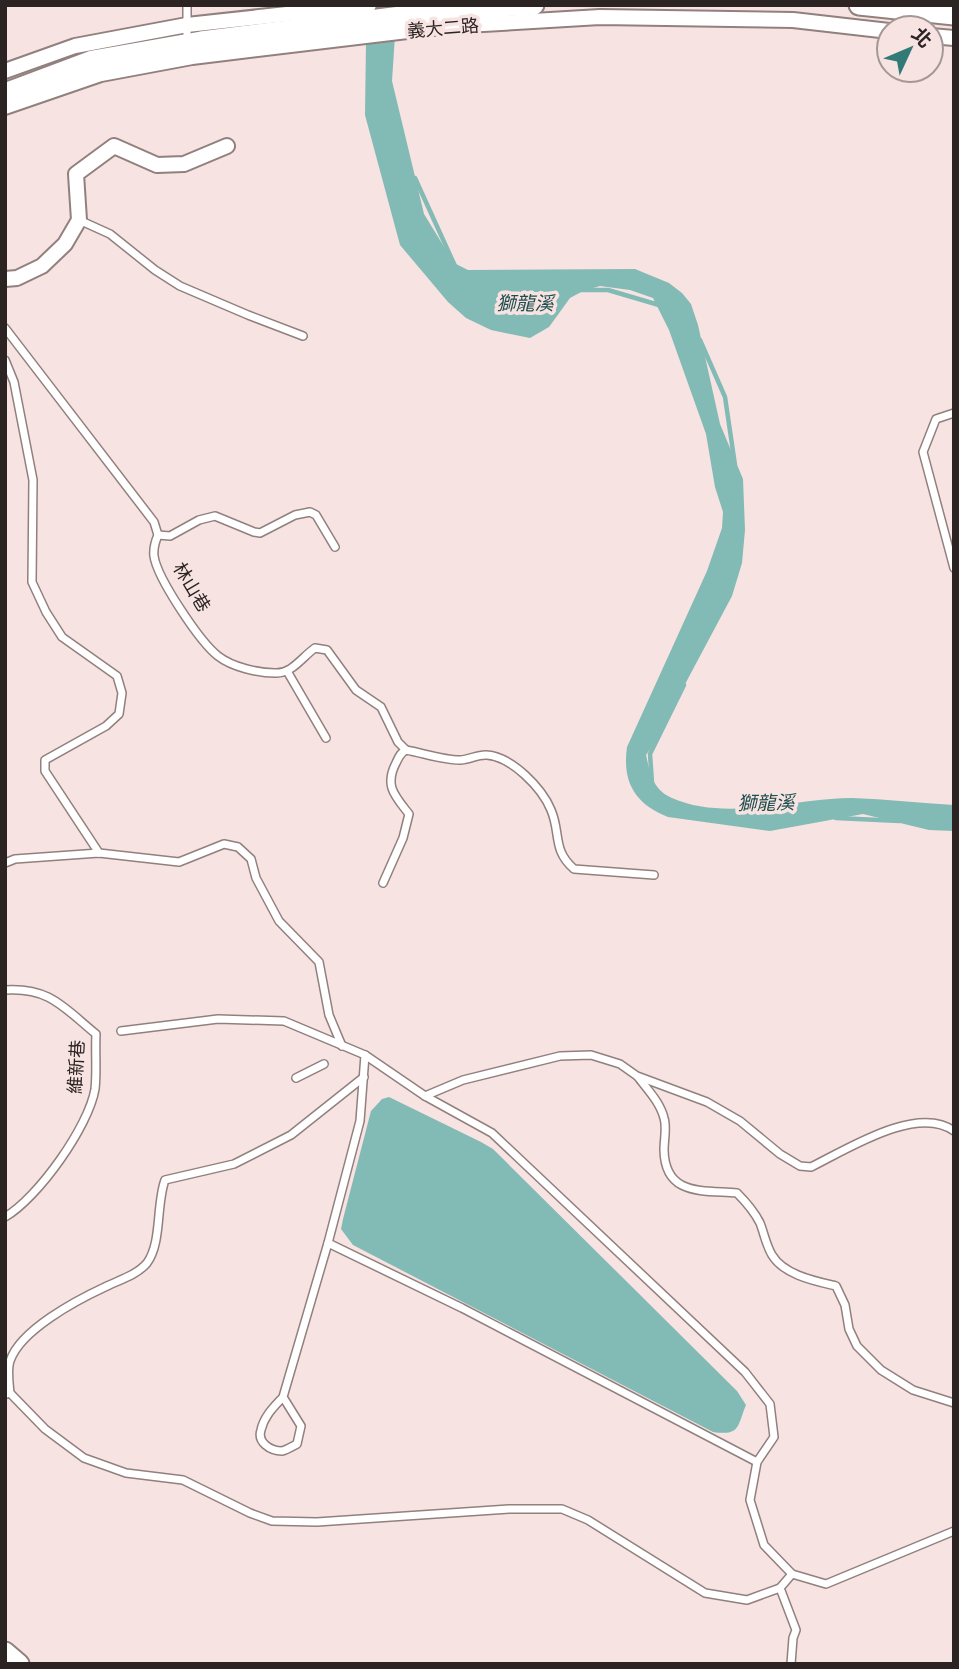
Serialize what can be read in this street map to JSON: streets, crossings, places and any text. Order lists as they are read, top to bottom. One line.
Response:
{"streets":{"street":["義大二路"],"lane":["林山巷","維新巷"]},"water":["獅龍溪"],"north":"top right"}
